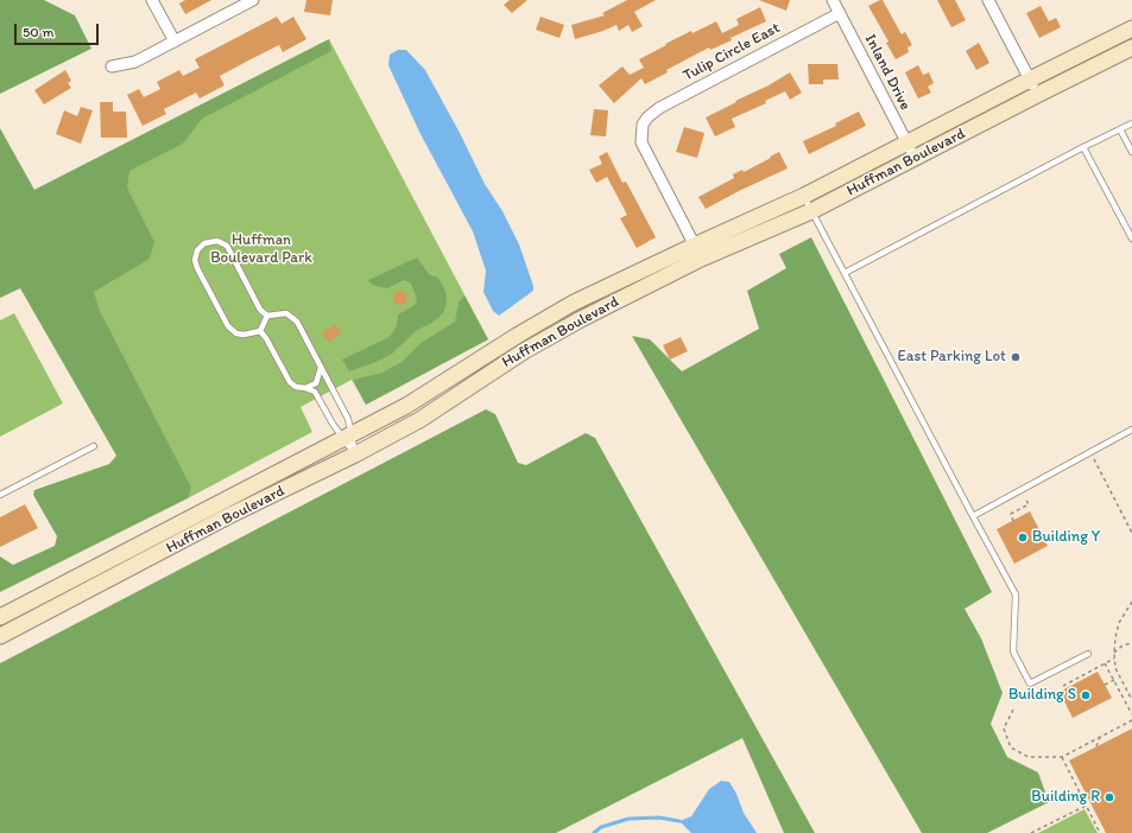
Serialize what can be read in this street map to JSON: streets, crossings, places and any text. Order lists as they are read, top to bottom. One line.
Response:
{"streets":{"street":["Tulip Circle East","Inland Drive","Huffman Boulevard"]},"crossings":[["Tulip Circle East","Inland Drive"],["Tulip Circle East","Huffman Boulevard"],["Inland Drive","Huffman Boulevard"]],"parks":["Huffman Boulevard Park"],"places":["East Parking Lot","Building Y","Building S","Building R"],"scale_bar":"50 m"}
